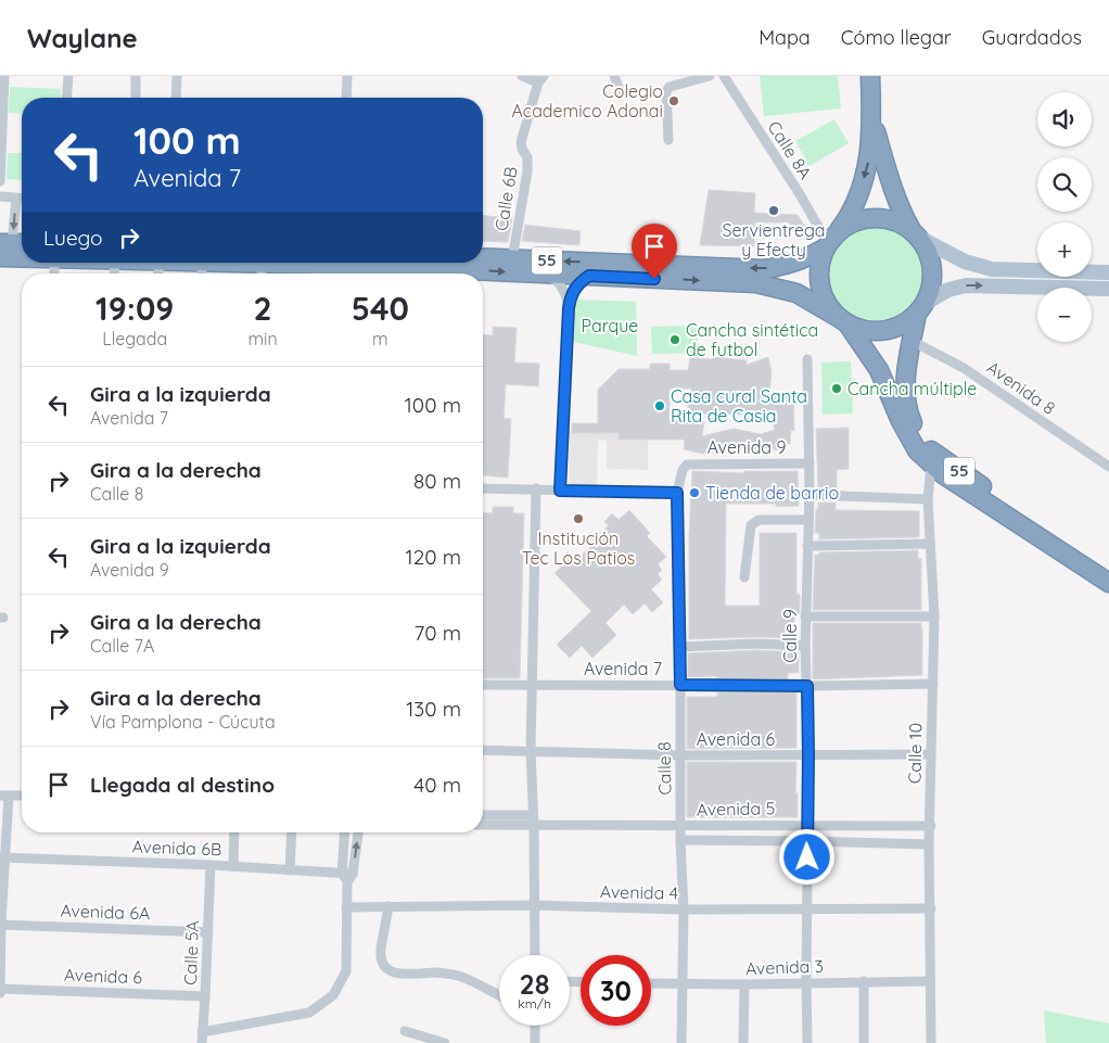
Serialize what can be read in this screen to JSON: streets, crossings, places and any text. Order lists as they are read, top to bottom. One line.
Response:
{"streets":{"highway":["55"],"street":["Calle 8A","Calle 6B","Avenida 8","Avenida 9","Calle 9","Avenida 7","Avenida 6","Calle 10","Calle 8","Avenida 5","Avenida 6B","Avenida 4","Avenida 6A","Calle 5A","Avenida 3"]},"crossings":[["Calle 8A","55"],["Calle 6B","55"],["55","Avenida 8"],["55","Calle 10"],["Avenida 9","Calle 9"],["Avenida 9","Calle 8"],["Calle 9","Avenida 7"],["Calle 9","Avenida 6"],["Calle 9","Avenida 5"],["Calle 9","Avenida 4"],["Calle 9","Avenida 3"],["Avenida 7","Calle 10"],["Avenida 7","Calle 8"],["Avenida 6","Calle 10"],["Avenida 6","Calle 8"],["Avenida 6","Calle 5A"],["Calle 10","Avenida 5"],["Calle 10","Avenida 4"],["Calle 10","Avenida 3"],["Calle 8","Avenida 5"],["Calle 8","Avenida 4"],["Calle 8","Avenida 3"],["Avenida 6B","Calle 5A"],["Avenida 6A","Calle 5A"]],"parks":["Parque"],"places":["Colegio Academico Adonai","Servientrega y Efecty","Cancha sintética de futbol","Cancha múltiple","Casa cural Santa Rita de Casia","Tienda de barrio","Institución Tec Los Patios"],"page":{"header":"Waylane","nav":["Mapa","Cómo llegar","Guardados"],"map_buttons":["+","−"],"turn":["100 m","Avenida 7"],"then":"Luego","eta":["19:09","Llegada","2","min","540","m"],"list":[{"name":"Gira a la izquierda","note":"Avenida 7","value":"100 m"},{"name":"Gira a la derecha","note":"Calle 8","value":"80 m"},{"name":"Gira a la izquierda","note":"Avenida 9","value":"120 m"},{"name":"Gira a la derecha","note":"Calle 7A","value":"70 m"},{"name":"Gira a la derecha","note":"Vía Pamplona - Cúcuta","value":"130 m"},{"name":"Llegada al destino","value":"40 m"}],"speed":"28 km/h","limit":"30"}}
